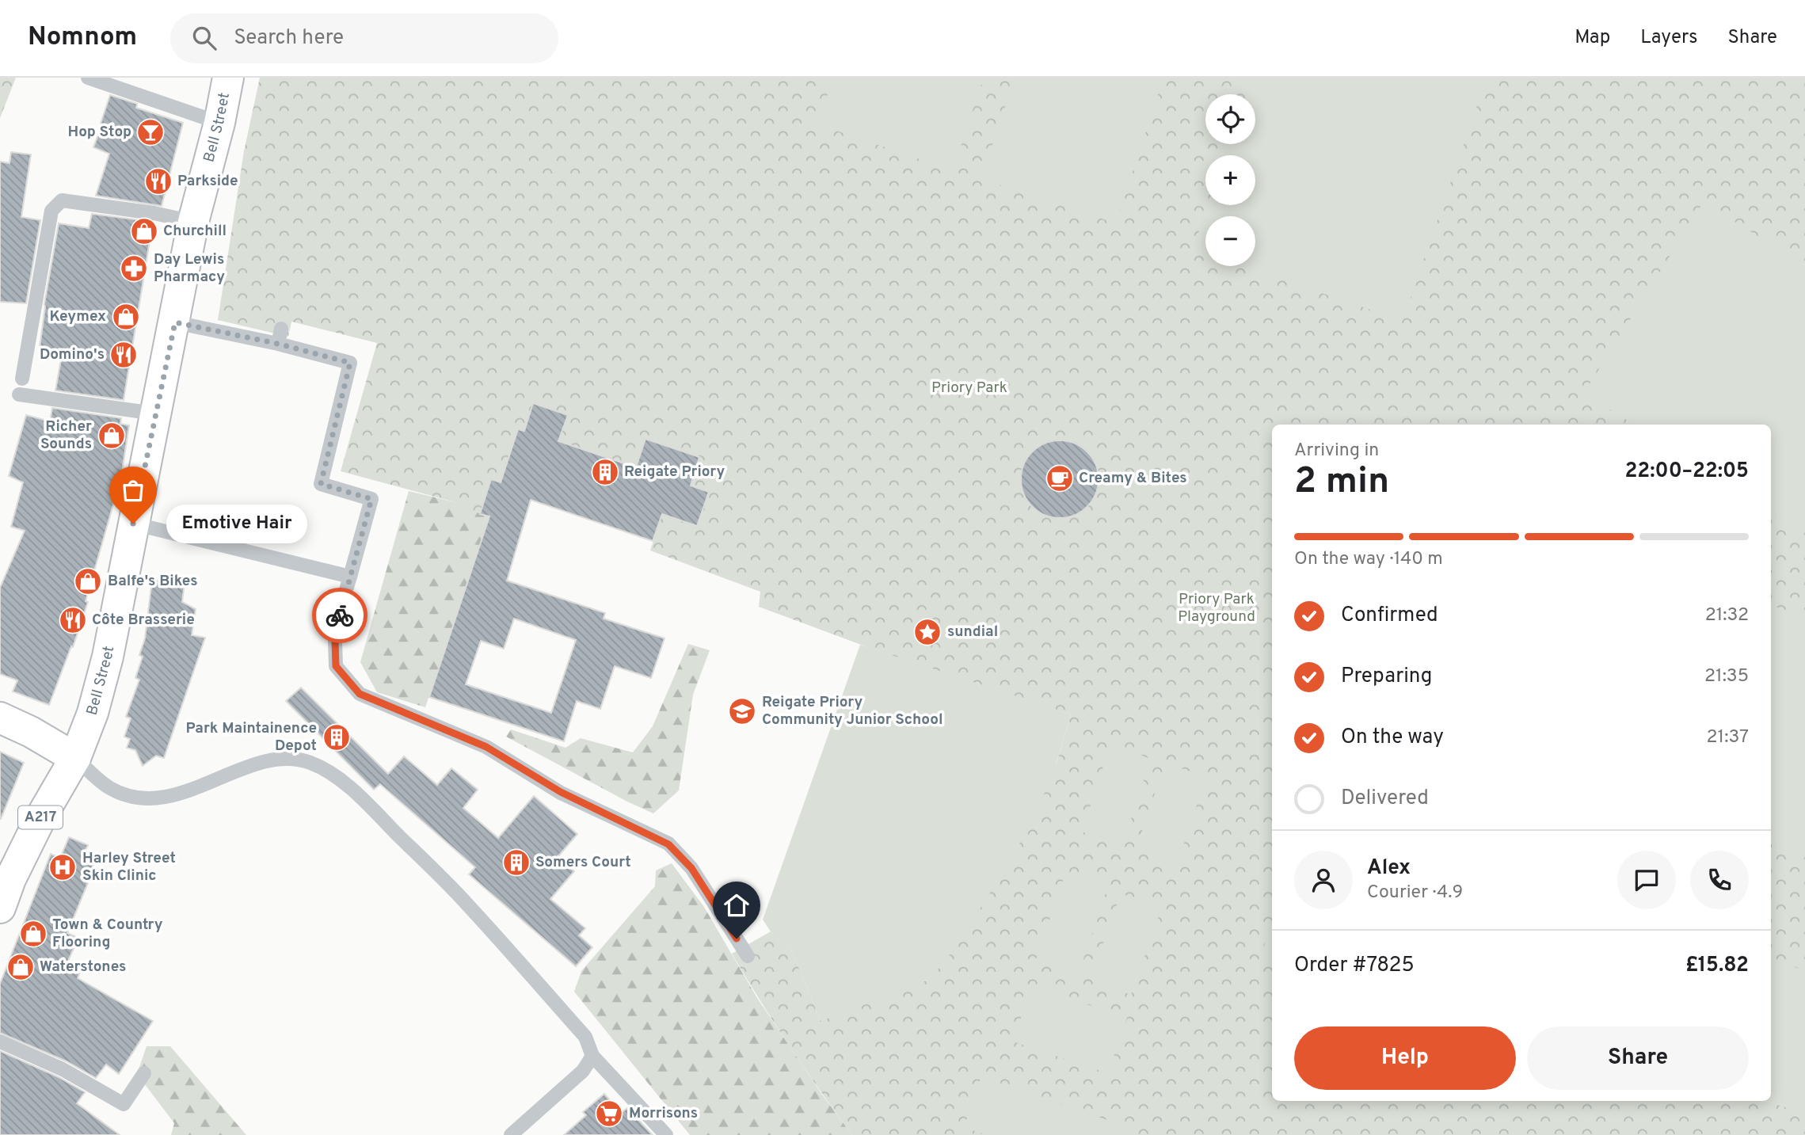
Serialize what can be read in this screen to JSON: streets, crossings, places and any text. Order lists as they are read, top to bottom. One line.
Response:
{"streets":{"main road":["Bell Street","A217"]},"parks":["Priory Park","Priory Park Playground"],"places":{"bar":["Hop Stop"],"restaurant":["Parkside","Domino's","Côte Brasserie"],"shop":["Churchill","Keymex","Richer Sounds","Balfe's Bikes","Town & Country Flooring","Waterstones"],"pharmacy":["Day Lewis Pharmacy"],"building":["Reigate Priory","Park Maintainence Depot","Somers Court"],"cafe":["Creamy & Bites"],"other":["Emotive Hair"],"place":["sundial"],"school or university":["Reigate Priory Community Junior School"],"hospital":["Harley Street Skin Clinic"],"supermarket":["Morrisons"]},"page":{"header":"Nomnom","search":"Search here","nav":["Map","Layers","Share"],"map_buttons":["+","−"],"heading":["2 min","Arriving in","22:00–22:05"],"panel":["Alex","Courier · 4.9","Order #7825","£15.82"],"bubble":"Emotive Hair","bar":"On the way · 140 m","list":[["Confirmed","21:32"],["Preparing","21:35"],["On the way","21:37"],"Delivered"],"buttons":["Help","Share"]}}
